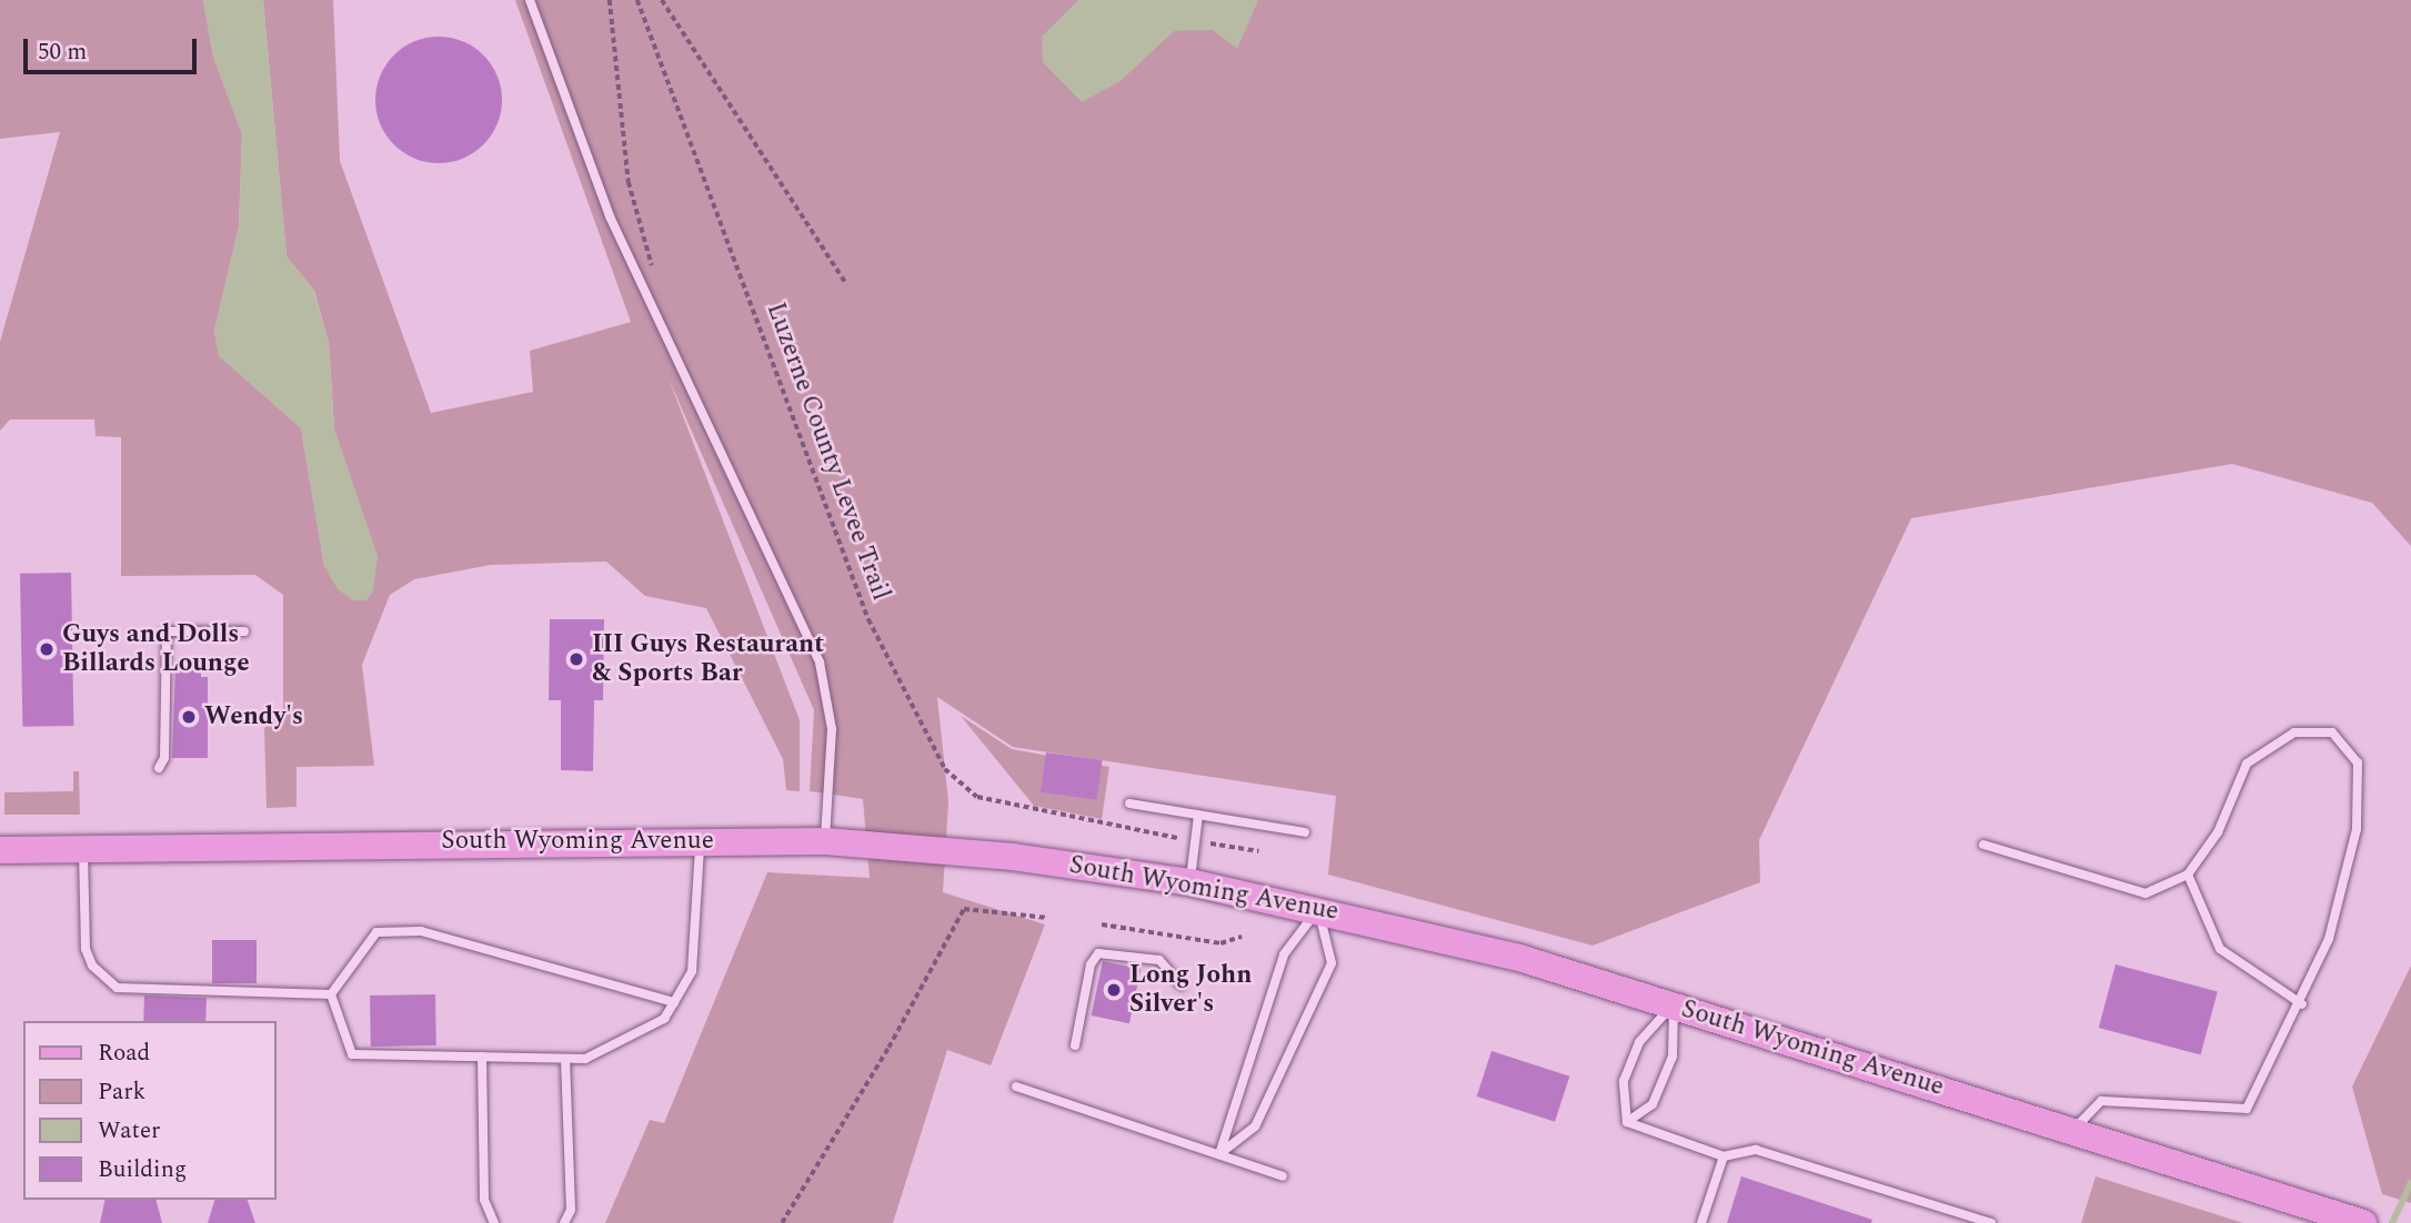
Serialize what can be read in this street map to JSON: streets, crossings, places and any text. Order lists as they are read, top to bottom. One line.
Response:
{"streets":{"main road":["South Wyoming Avenue"],"path":["Luzerne County Levee Trail"]},"places":["Guys and Dolls Billards Lounge","III Guys Restaurant & Sports Bar","Wendy's","Long John Silver's"],"legend":["Road","Park","Water","Building"],"scale_bar":"50 m"}
